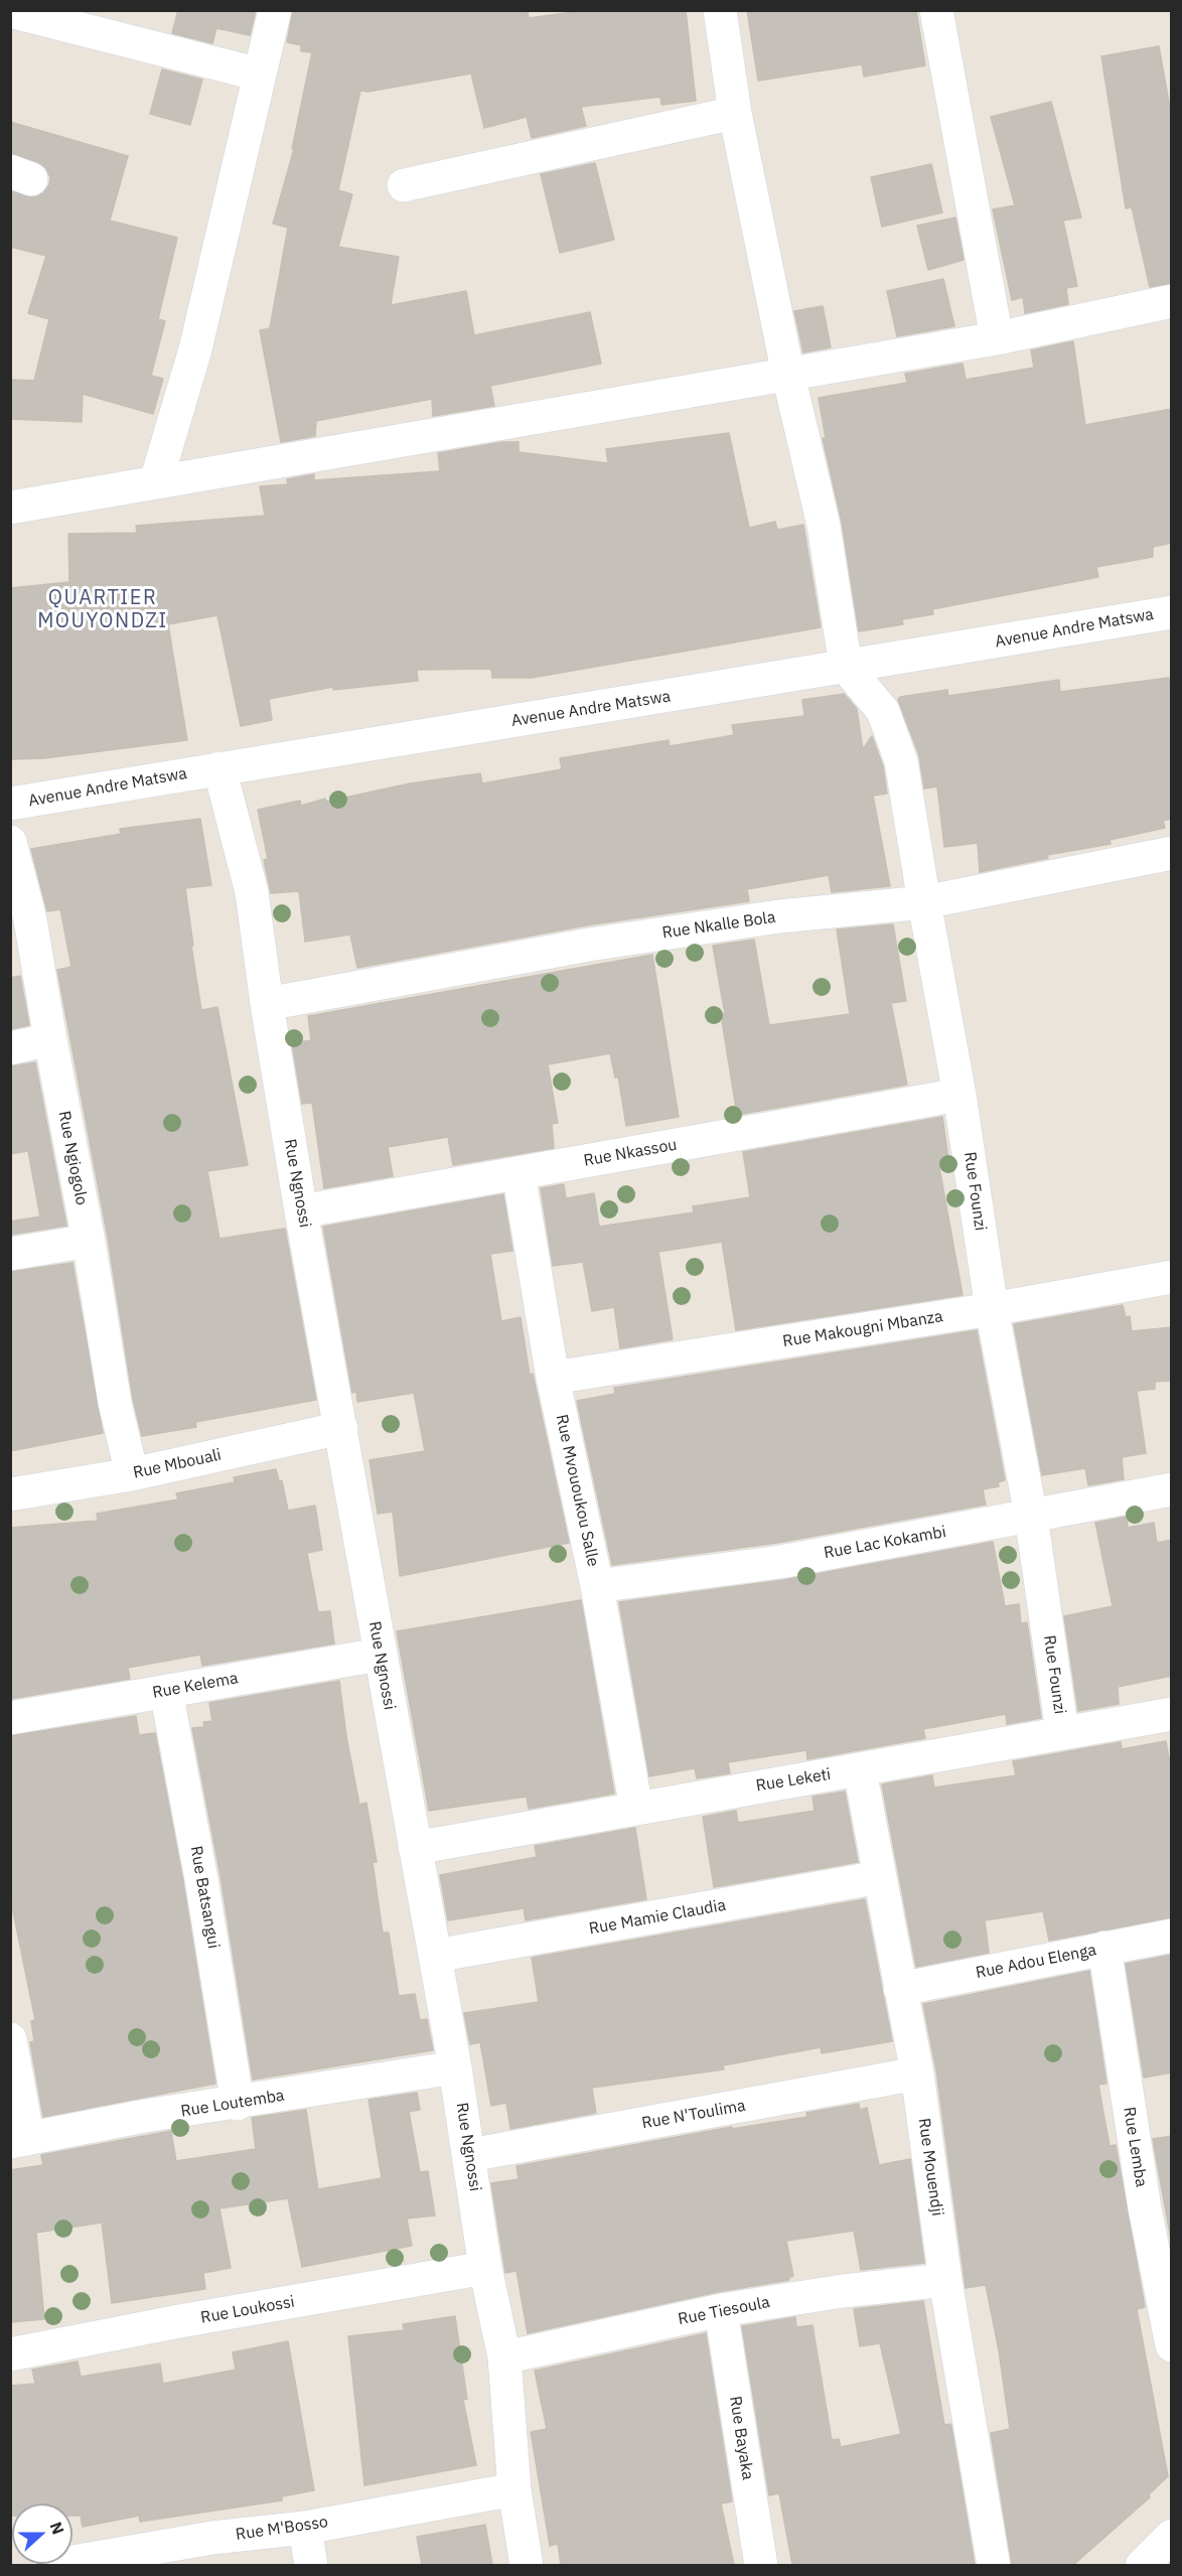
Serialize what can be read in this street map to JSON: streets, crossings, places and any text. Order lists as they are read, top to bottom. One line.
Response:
{"streets":{"street":["Avenue Andre Matswa","Rue Nkalle Bola","Rue Nkassou","Rue Ngiogolo","Rue Ngnossi","Rue Founzi","Rue Makougni Mbanza","Rue Mbouali","Rue Mvououkou Salle","Rue Lac Kokambi","Rue Kelema","Rue Leketi","Rue Batsangui","Rue Mamie Claudia","Rue Adou Elenga","Rue Loutemba","Rue N'Toulima","Rue Lemba","Rue Mouendji","Rue Loukossi","Rue Tiesoula","Rue Bayaka","Rue M'Bosso"]},"crossings":[["Avenue Andre Matswa","Rue Ngnossi"],["Avenue Andre Matswa","Rue Founzi"],["Rue Nkalle Bola","Rue Ngnossi"],["Rue Nkalle Bola","Rue Founzi"],["Rue Nkassou","Rue Ngnossi"],["Rue Nkassou","Rue Founzi"],["Rue Nkassou","Rue Mvououkou Salle"],["Rue Ngiogolo","Rue Mbouali"],["Rue Ngnossi","Rue Mbouali"],["Rue Ngnossi","Rue Kelema"],["Rue Ngnossi","Rue Leketi"],["Rue Ngnossi","Rue Mamie Claudia"],["Rue Ngnossi","Rue Loutemba"],["Rue Ngnossi","Rue N'Toulima"],["Rue Ngnossi","Rue Loukossi"],["Rue Ngnossi","Rue Tiesoula"],["Rue Ngnossi","Rue M'Bosso"],["Rue Founzi","Rue Makougni Mbanza"],["Rue Founzi","Rue Lac Kokambi"],["Rue Founzi","Rue Leketi"],["Rue Makougni Mbanza","Rue Mvououkou Salle"],["Rue Mvououkou Salle","Rue Lac Kokambi"],["Rue Mvououkou Salle","Rue Leketi"],["Rue Kelema","Rue Batsangui"],["Rue Leketi","Rue Mouendji"],["Rue Batsangui","Rue Loutemba"],["Rue Mamie Claudia","Rue Mouendji"],["Rue Adou Elenga","Rue Lemba"],["Rue Adou Elenga","Rue Mouendji"],["Rue N'Toulima","Rue Mouendji"],["Rue Mouendji","Rue Tiesoula"],["Rue Tiesoula","Rue Bayaka"]],"districts":["QUARTIER MOUYONDZI"],"north":"right"}
